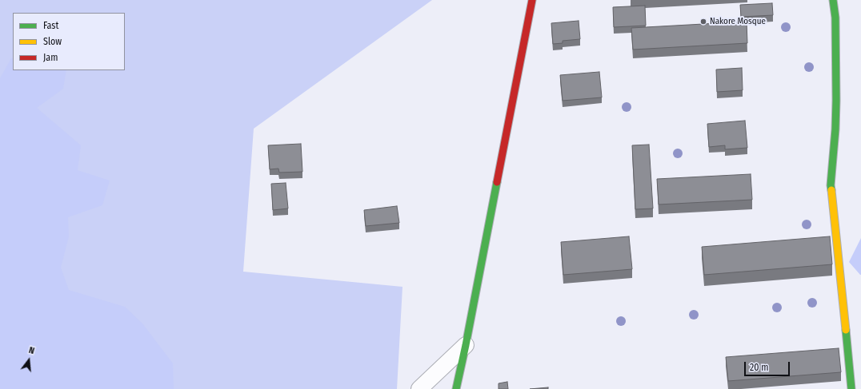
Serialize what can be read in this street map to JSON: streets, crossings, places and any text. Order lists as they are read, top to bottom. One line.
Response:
{"places":["Nakore Mosque"],"legend":["Fast","Slow","Jam"],"scale_bar":"20 m","north":"top"}
